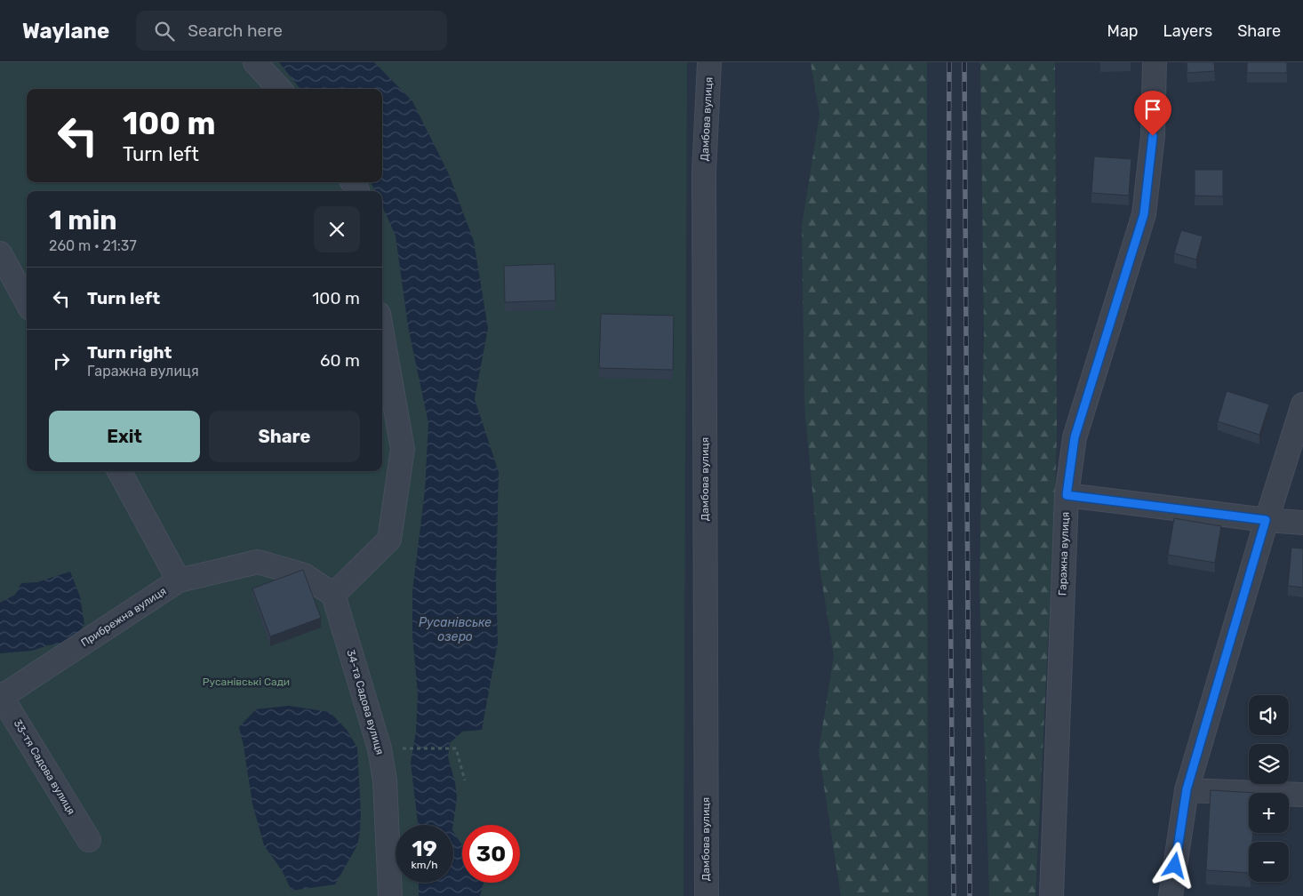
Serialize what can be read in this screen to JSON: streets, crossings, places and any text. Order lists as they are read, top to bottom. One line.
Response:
{"streets":{"street":["Дамбова вулиця","Гаражна вулиця","Прибрежна вулиця","34-та Садова вулиця","33-тя Садова вулиця"]},"crossings":[["Прибрежна вулиця","34-та Садова вулиця"],["Прибрежна вулиця","33-тя Садова вулиця"]],"water":["Русанівське озеро"],"parks":["Русанівські Сади"],"page":{"header":"Waylane","search":"Search here","nav":["Map","Layers","Share"],"turn":["100 m","Turn left"],"heading":["1 min","260 m · 21:37"],"list":[{"name":"Turn left","value":"100 m"},{"name":"Turn right","note":"Гаражна вулиця","value":"60 m"}],"buttons":["Exit","Share"],"map_buttons":["+","−"],"speed":"19 km/h","limit":"30"}}
